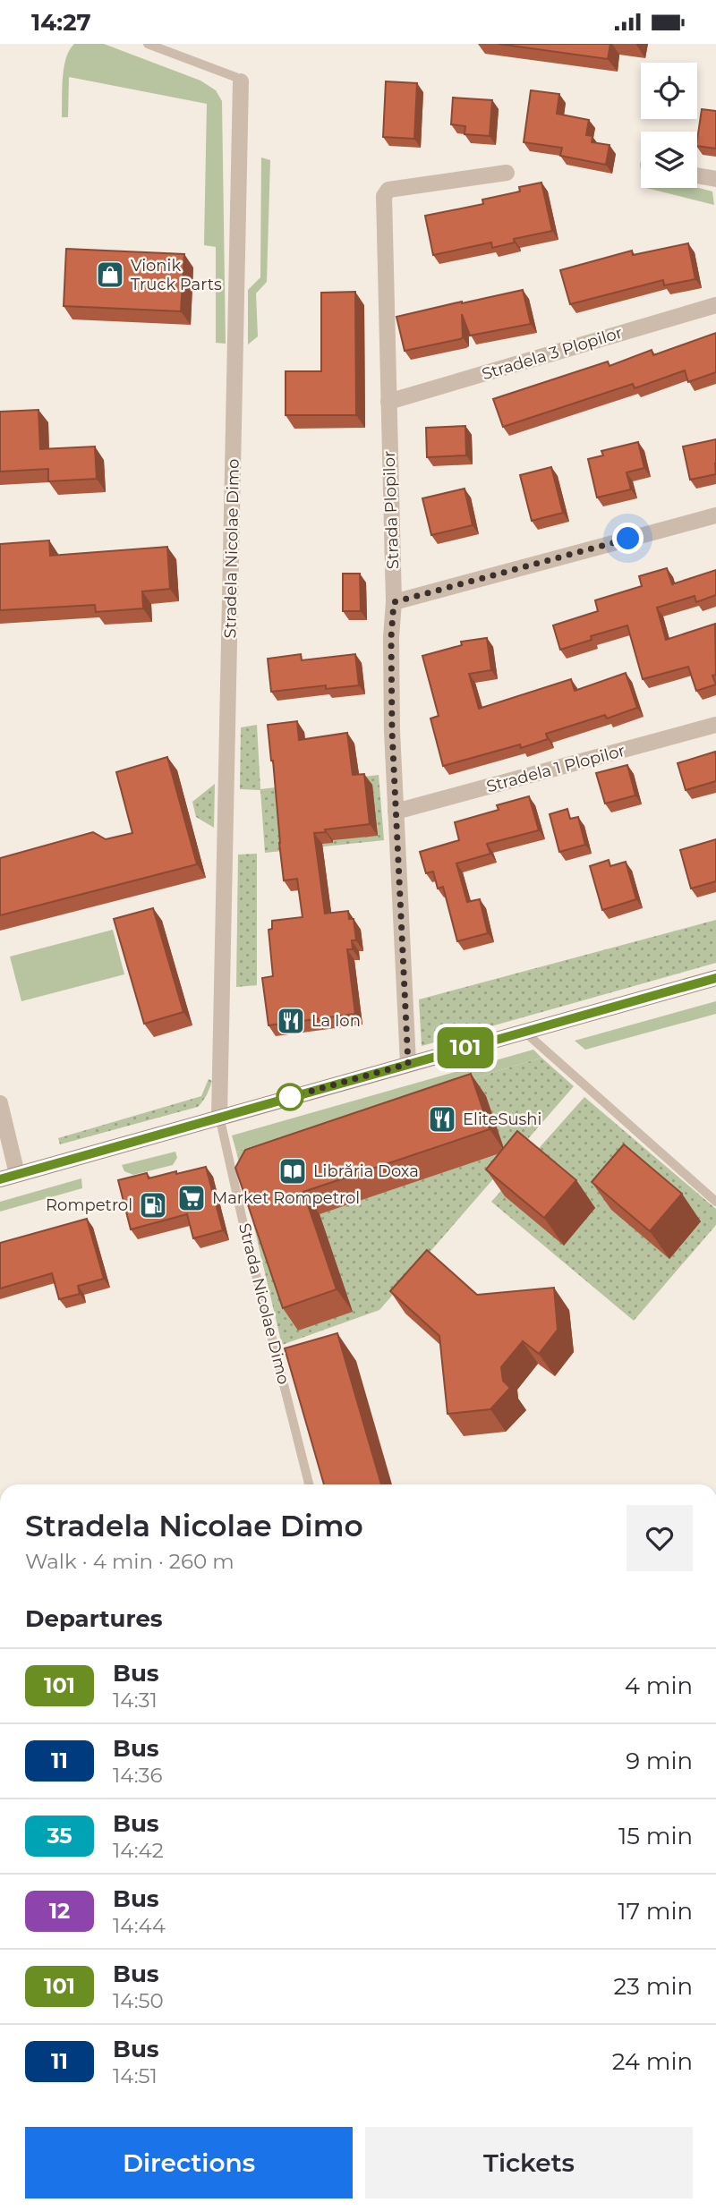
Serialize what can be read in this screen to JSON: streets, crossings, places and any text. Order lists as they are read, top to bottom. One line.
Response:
{"streets":{"street":["Stradela 3 Plopilor","Strada Plopilor","Stradela Nicolae Dimo","Stradela 1 Plopilor"],"lane":["Strada Nicolae Dimo"]},"crossings":[["Stradela 3 Plopilor","Strada Plopilor"],["Strada Plopilor","Stradela 1 Plopilor"],["Stradela Nicolae Dimo","Strada Nicolae Dimo"]],"places":{"shop":["Vionik Truck Parts"],"restaurant":["La Ion","EliteSushi"],"library":["Librăria Doxa"],"supermarket":["Market Rompetrol"],"fuel station":["Rompetrol"]},"lines":["bus line 101"],"page":{"status":"14:27","on_map":"101","heading":[["Stradela Nicolae Dimo","Walk · 4 min · 260 m"],"Departures"],"list":[{"mark":"101","name":"Bus","note":"14:31","value":"4 min"},{"mark":"11","name":"Bus","note":"14:36","value":"9 min"},{"mark":"35","name":"Bus","note":"14:42","value":"15 min"},{"mark":"12","name":"Bus","note":"14:44","value":"17 min"},{"mark":"101","name":"Bus","note":"14:50","value":"23 min"},{"mark":"11","name":"Bus","note":"14:51","value":"24 min"}],"buttons":["Directions","Tickets"]}}
